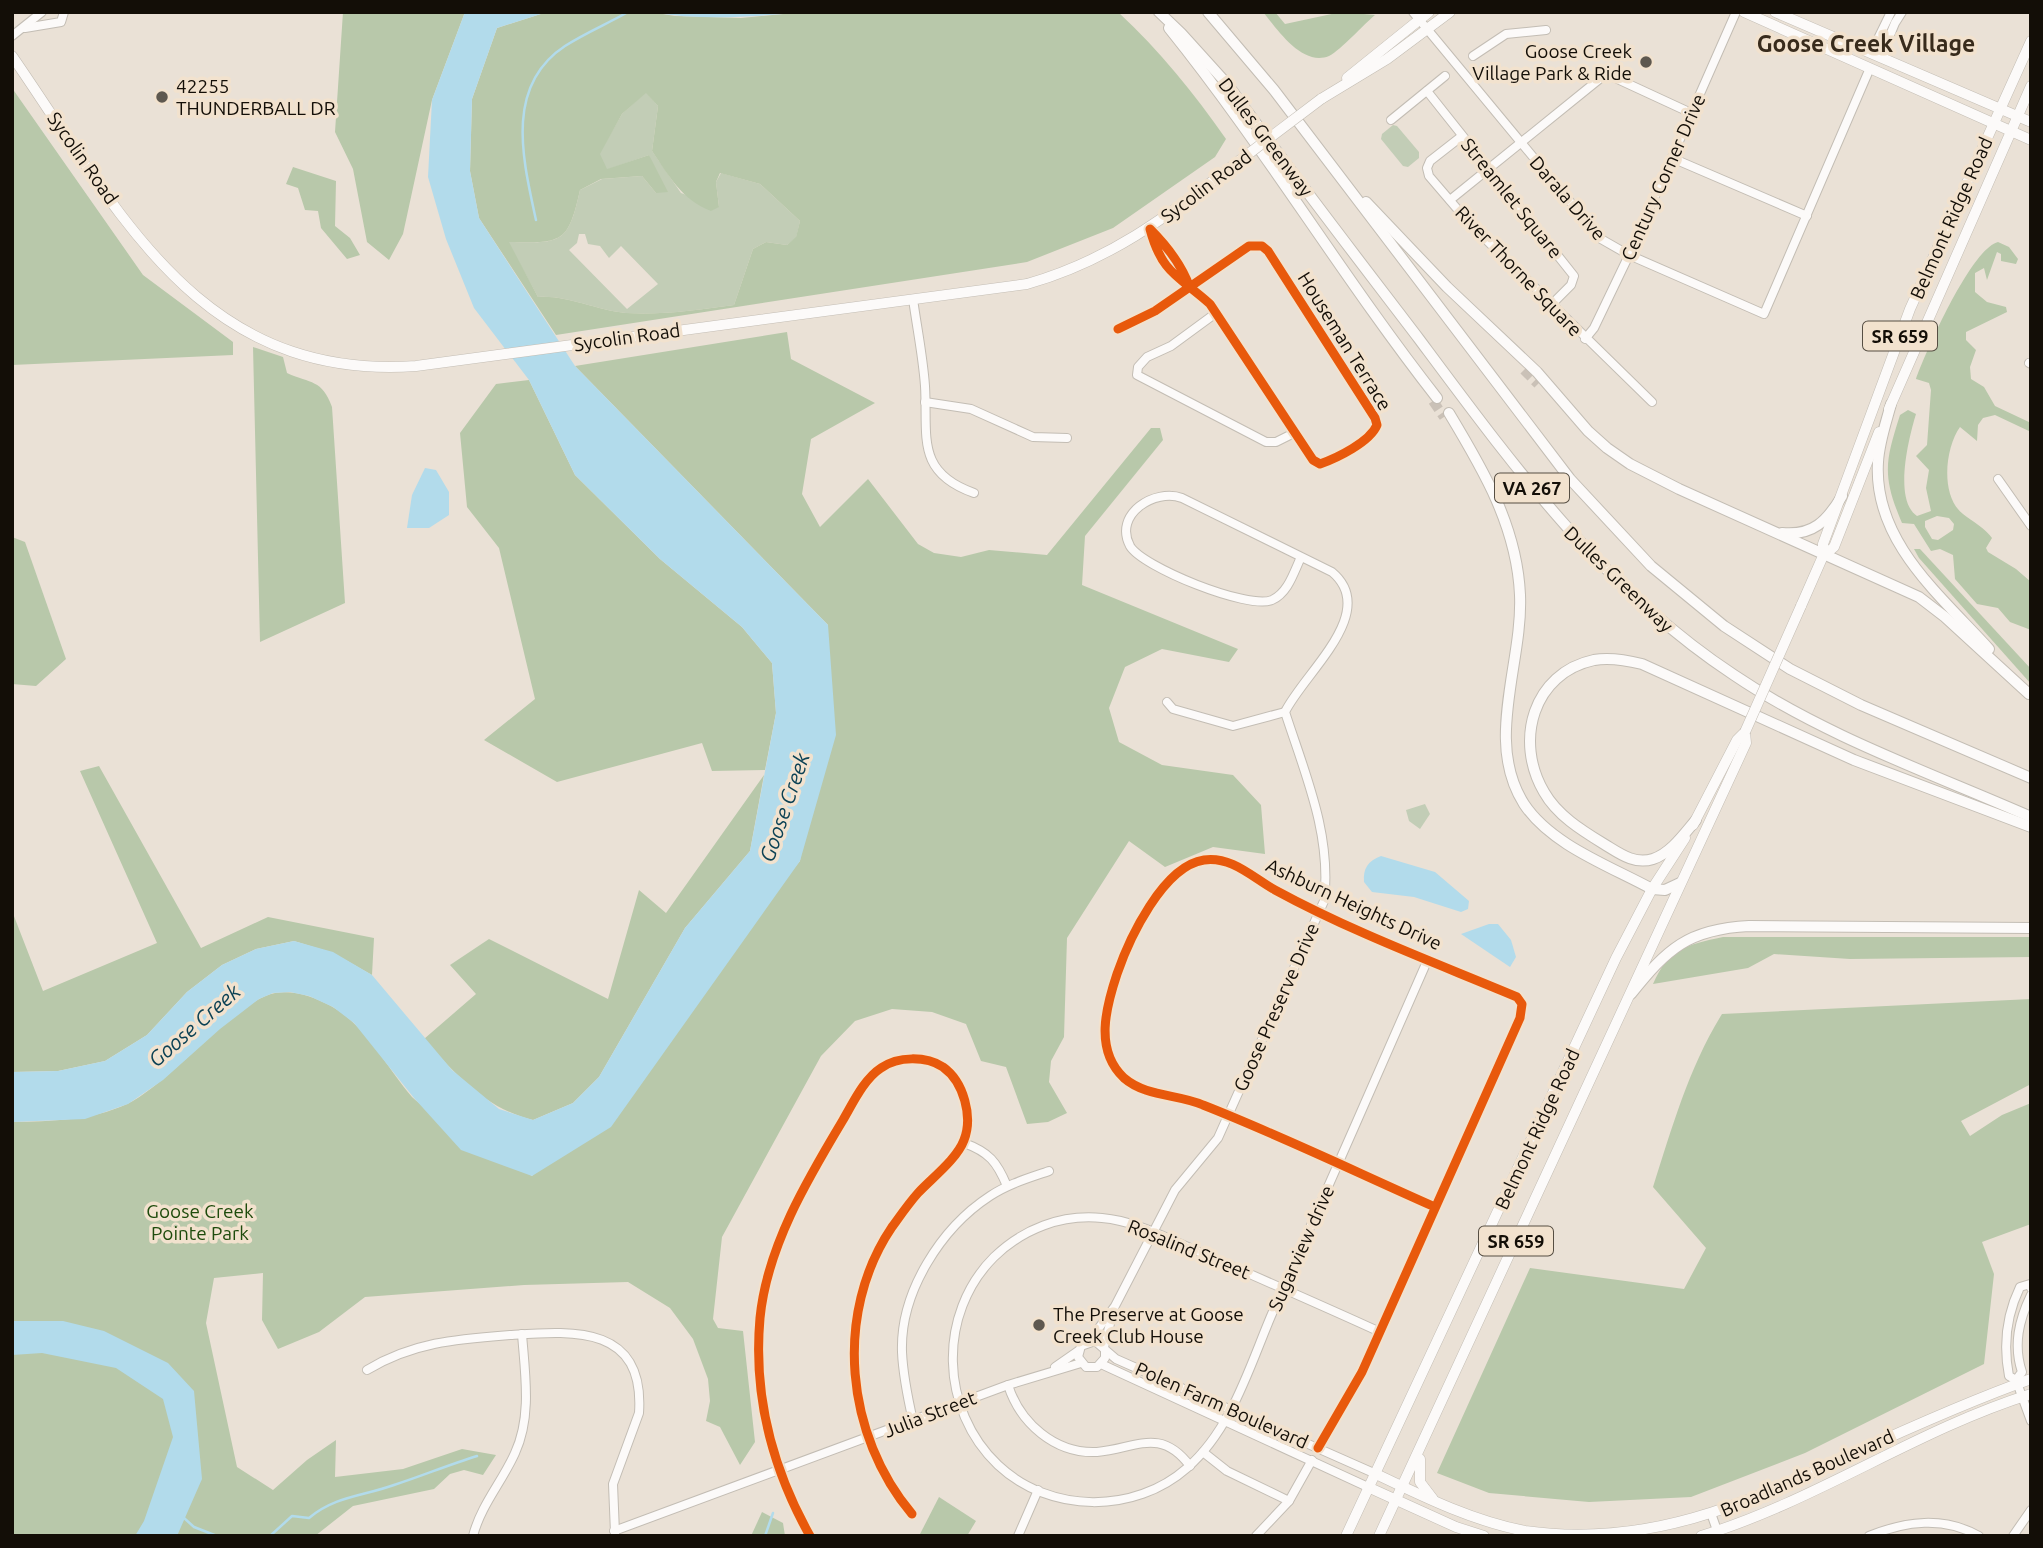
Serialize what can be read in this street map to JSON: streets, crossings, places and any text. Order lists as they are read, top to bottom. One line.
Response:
{"streets":{"highway":["Dulles Greenway","VA 267"],"main road":["Sycolin Road","Belmont Ridge Road","SR 659","Broadlands Boulevard"],"street":["Century Corner Drive","Streamlet Square","Darala Drive","River Thorne Square","Houseman Terrace","Ashburn Heights Drive","Goose Preserve Drive","Sugarview drive","Rosalind Street","Polen Farm Boulevard","Julia Street"]},"crossings":[["Sycolin Road","Darala Drive"],["Sycolin Road","Houseman Terrace"],["Century Corner Drive","Darala Drive"],["Century Corner Drive","River Thorne Square"],["Streamlet Square","River Thorne Square"],["Belmont Ridge Road","Polen Farm Boulevard"],["Belmont Ridge Road","Broadlands Boulevard"],["Ashburn Heights Drive","Goose Preserve Drive"],["Ashburn Heights Drive","Sugarview drive"],["Ashburn Heights Drive","Rosalind Street"],["Ashburn Heights Drive","Polen Farm Boulevard"],["Goose Preserve Drive","Rosalind Street"],["Sugarview drive","Rosalind Street"],["Sugarview drive","Polen Farm Boulevard"],["Rosalind Street","Polen Farm Boulevard"],["Rosalind Street","Julia Street"],["Polen Farm Boulevard","Julia Street"],["Polen Farm Boulevard","Broadlands Boulevard"]],"districts":["Goose Creek Village"],"water":["Goose Creek"],"parks":["Goose Creek Pointe Park"],"places":["Goose Creek Village Park & Ride","42255 THUNDERBALL DR","The Preserve at Goose Creek Club House"]}
